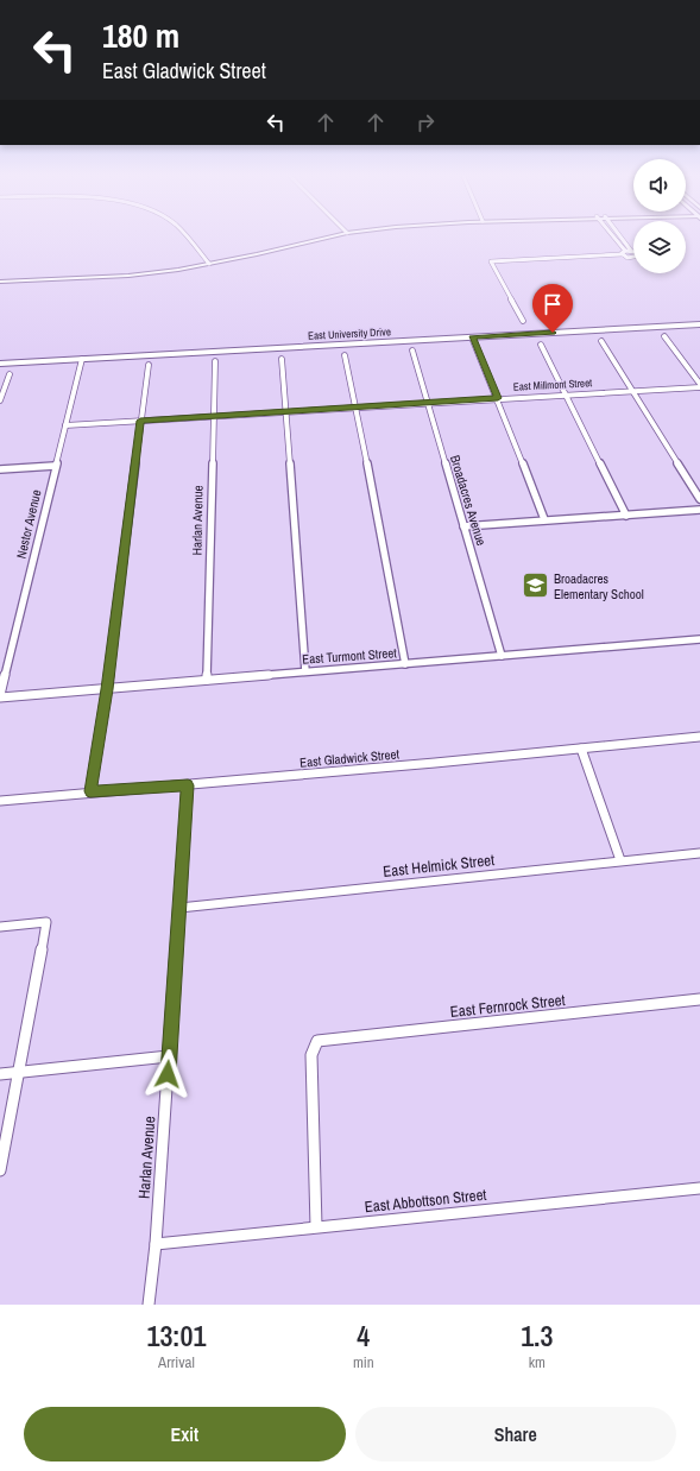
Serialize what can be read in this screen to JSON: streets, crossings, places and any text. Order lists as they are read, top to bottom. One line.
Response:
{"streets":{"street":["East University Drive","East Millmont Street","Broadacres Avenue","Harlan Avenue","Nestor Avenue","East Turmont Street","East Gladwick Street","East Helmick Street","East Fernrock Street","East Abbottson Street"]},"crossings":[["East University Drive","Nestor Avenue"],["East Millmont Street","Broadacres Avenue"],["East Millmont Street","Harlan Avenue"],["East Millmont Street","Nestor Avenue"],["Broadacres Avenue","East Turmont Street"],["Harlan Avenue","East Turmont Street"],["Harlan Avenue","East Gladwick Street"],["Harlan Avenue","East Helmick Street"],["Harlan Avenue","East Abbottson Street"],["Nestor Avenue","East Turmont Street"],["East Fernrock Street","East Abbottson Street"]],"places":{"school or university":["Broadacres Elementary School"]},"page":{"turn":["180 m","East Gladwick Street"],"eta":["13:01","Arrival","4","min","1.3","km"],"buttons":["Exit","Share"]}}
